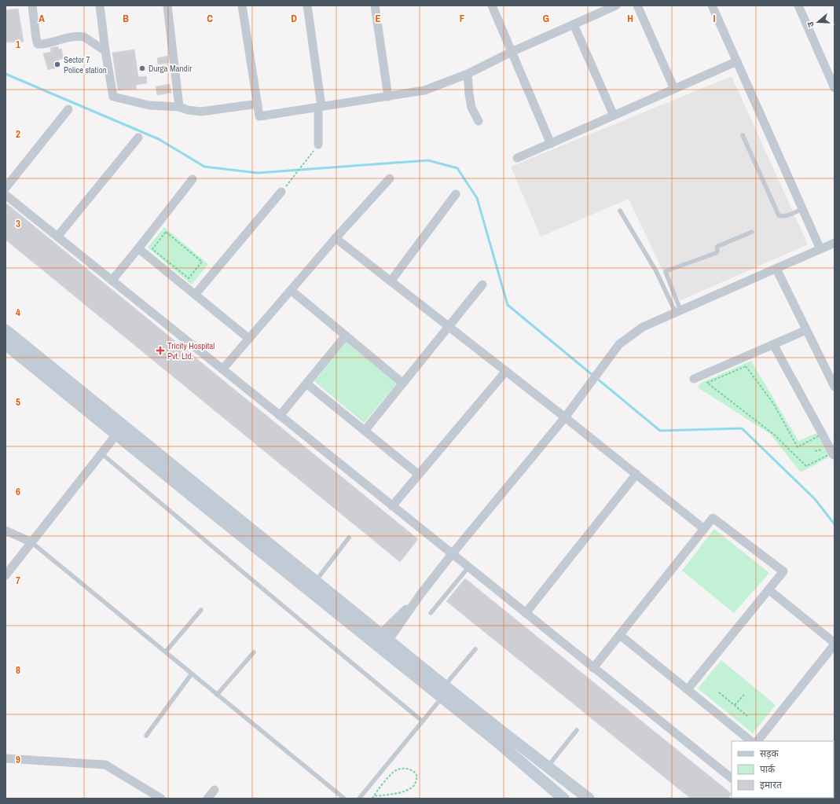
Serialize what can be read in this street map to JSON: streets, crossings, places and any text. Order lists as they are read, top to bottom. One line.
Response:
{"places":{"other":["Sector 7 Police station","Durga Mandir"],"health":["Tricity Hospital Pvt. Ltd."]},"legend":["सड़क","पार्क","इमारत"],"north":"left","grid":{"columns":["A","B","C","D","E","F","G","H","I"],"rows":["1","2","3","4","5","6","7","8","9"]}}
